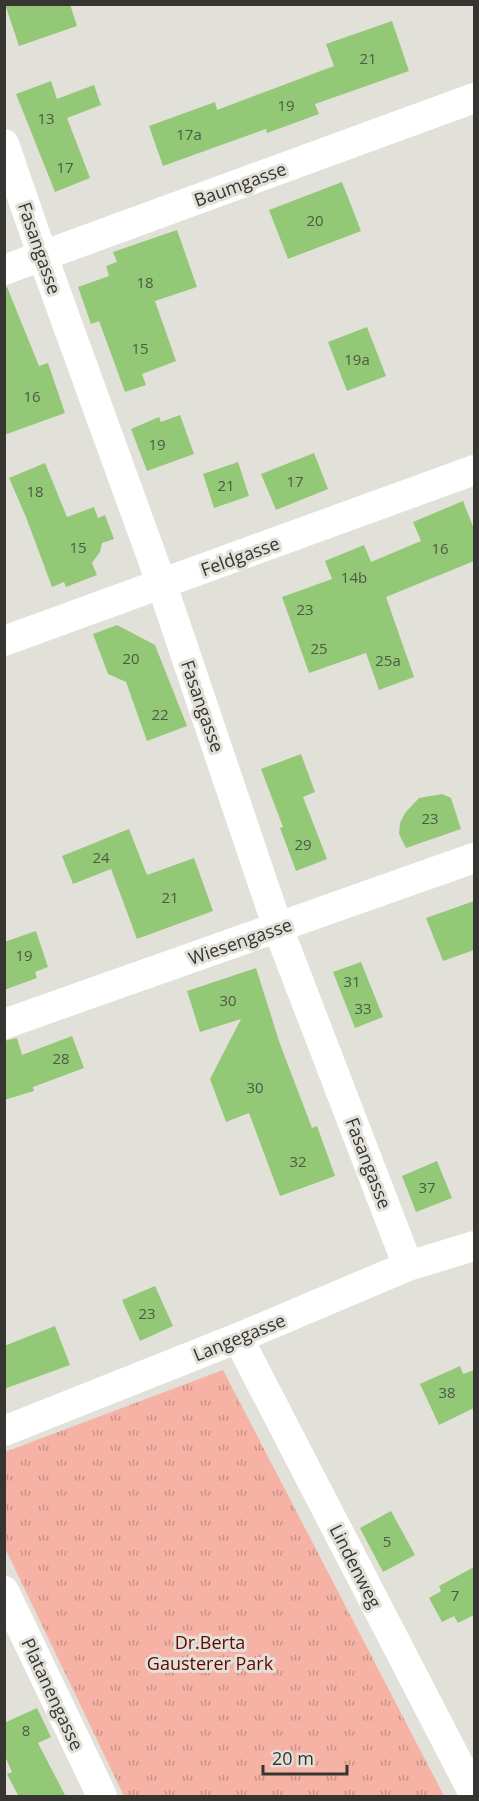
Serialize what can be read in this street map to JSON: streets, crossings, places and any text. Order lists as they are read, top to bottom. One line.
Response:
{"streets":{"street":["Baumgasse","Fasangasse","Feldgasse","Wiesengasse","Langegasse","Lindenweg","Platanengasse"]},"crossings":[["Baumgasse","Fasangasse"],["Fasangasse","Feldgasse"],["Fasangasse","Wiesengasse"],["Fasangasse","Langegasse"],["Langegasse","Lindenweg"]],"parks":["Dr.Berta Gausterer Park"],"house_numbers":["21","19","13","17a","17","20","18","15","19a","16","19","17","21","18","15","16","14b","23","25","20","25a","22","23","29","24","21","19","31","30","33","28","30","32","37","23","38","5","7","8"],"scale_bar":"20 m"}
